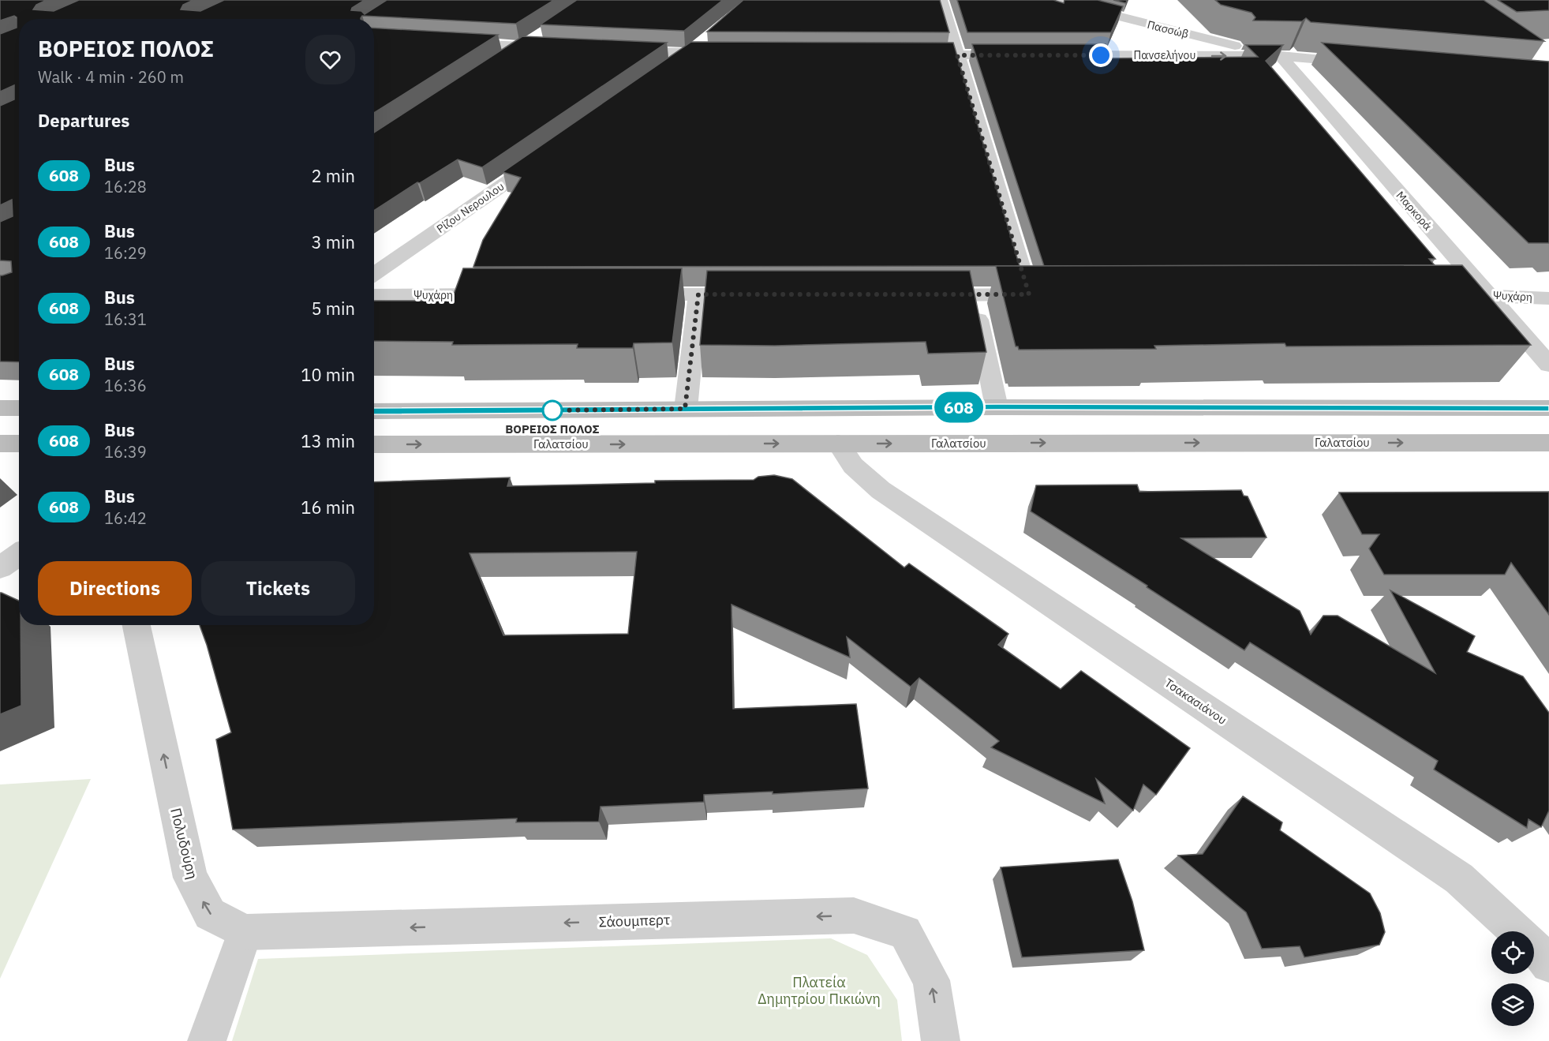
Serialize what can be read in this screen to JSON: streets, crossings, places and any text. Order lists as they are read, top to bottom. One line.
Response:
{"streets":{"main road":["Γαλατσίου"],"street":["Πασσώβ","Πανσελήνου","Ρίζου Νερουλου","Μαρκορά","Ψυχάρη","Τσακασιάνου","Πολυδούρη","Σάουμπερτ"]},"crossings":[["Πασσώβ","Πανσελήνου"],["Πασσώβ","Μαρκορά"],["Πανσελήνου","Μαρκορά"],["Μαρκορά","Ψυχάρη"],["Γαλατσίου","Τσακασιάνου"],["Πολυδούρη","Σάουμπερτ"]],"one_way":["Πανσελήνου","Πολυδούρη","Σάουμπερτ"],"parks":["Πλατεία Δημητρίου Πικιώνη"],"places":["ΒΟΡΕΙΟΣ ΠΟΛΟΣ"],"lines":["bus line 608"],"page":{"on_map":"608","heading":[["ΒΟΡΕΙΟΣ ΠΟΛΟΣ","Walk · 4 min · 260 m"],"Departures"],"list":[{"mark":"608","name":"Bus","note":"16:28","value":"2 min"},{"mark":"608","name":"Bus","note":"16:29","value":"3 min"},{"mark":"608","name":"Bus","note":"16:31","value":"5 min"},{"mark":"608","name":"Bus","note":"16:36","value":"10 min"},{"mark":"608","name":"Bus","note":"16:39","value":"13 min"},{"mark":"608","name":"Bus","note":"16:42","value":"16 min"}],"buttons":["Directions","Tickets"]}}
